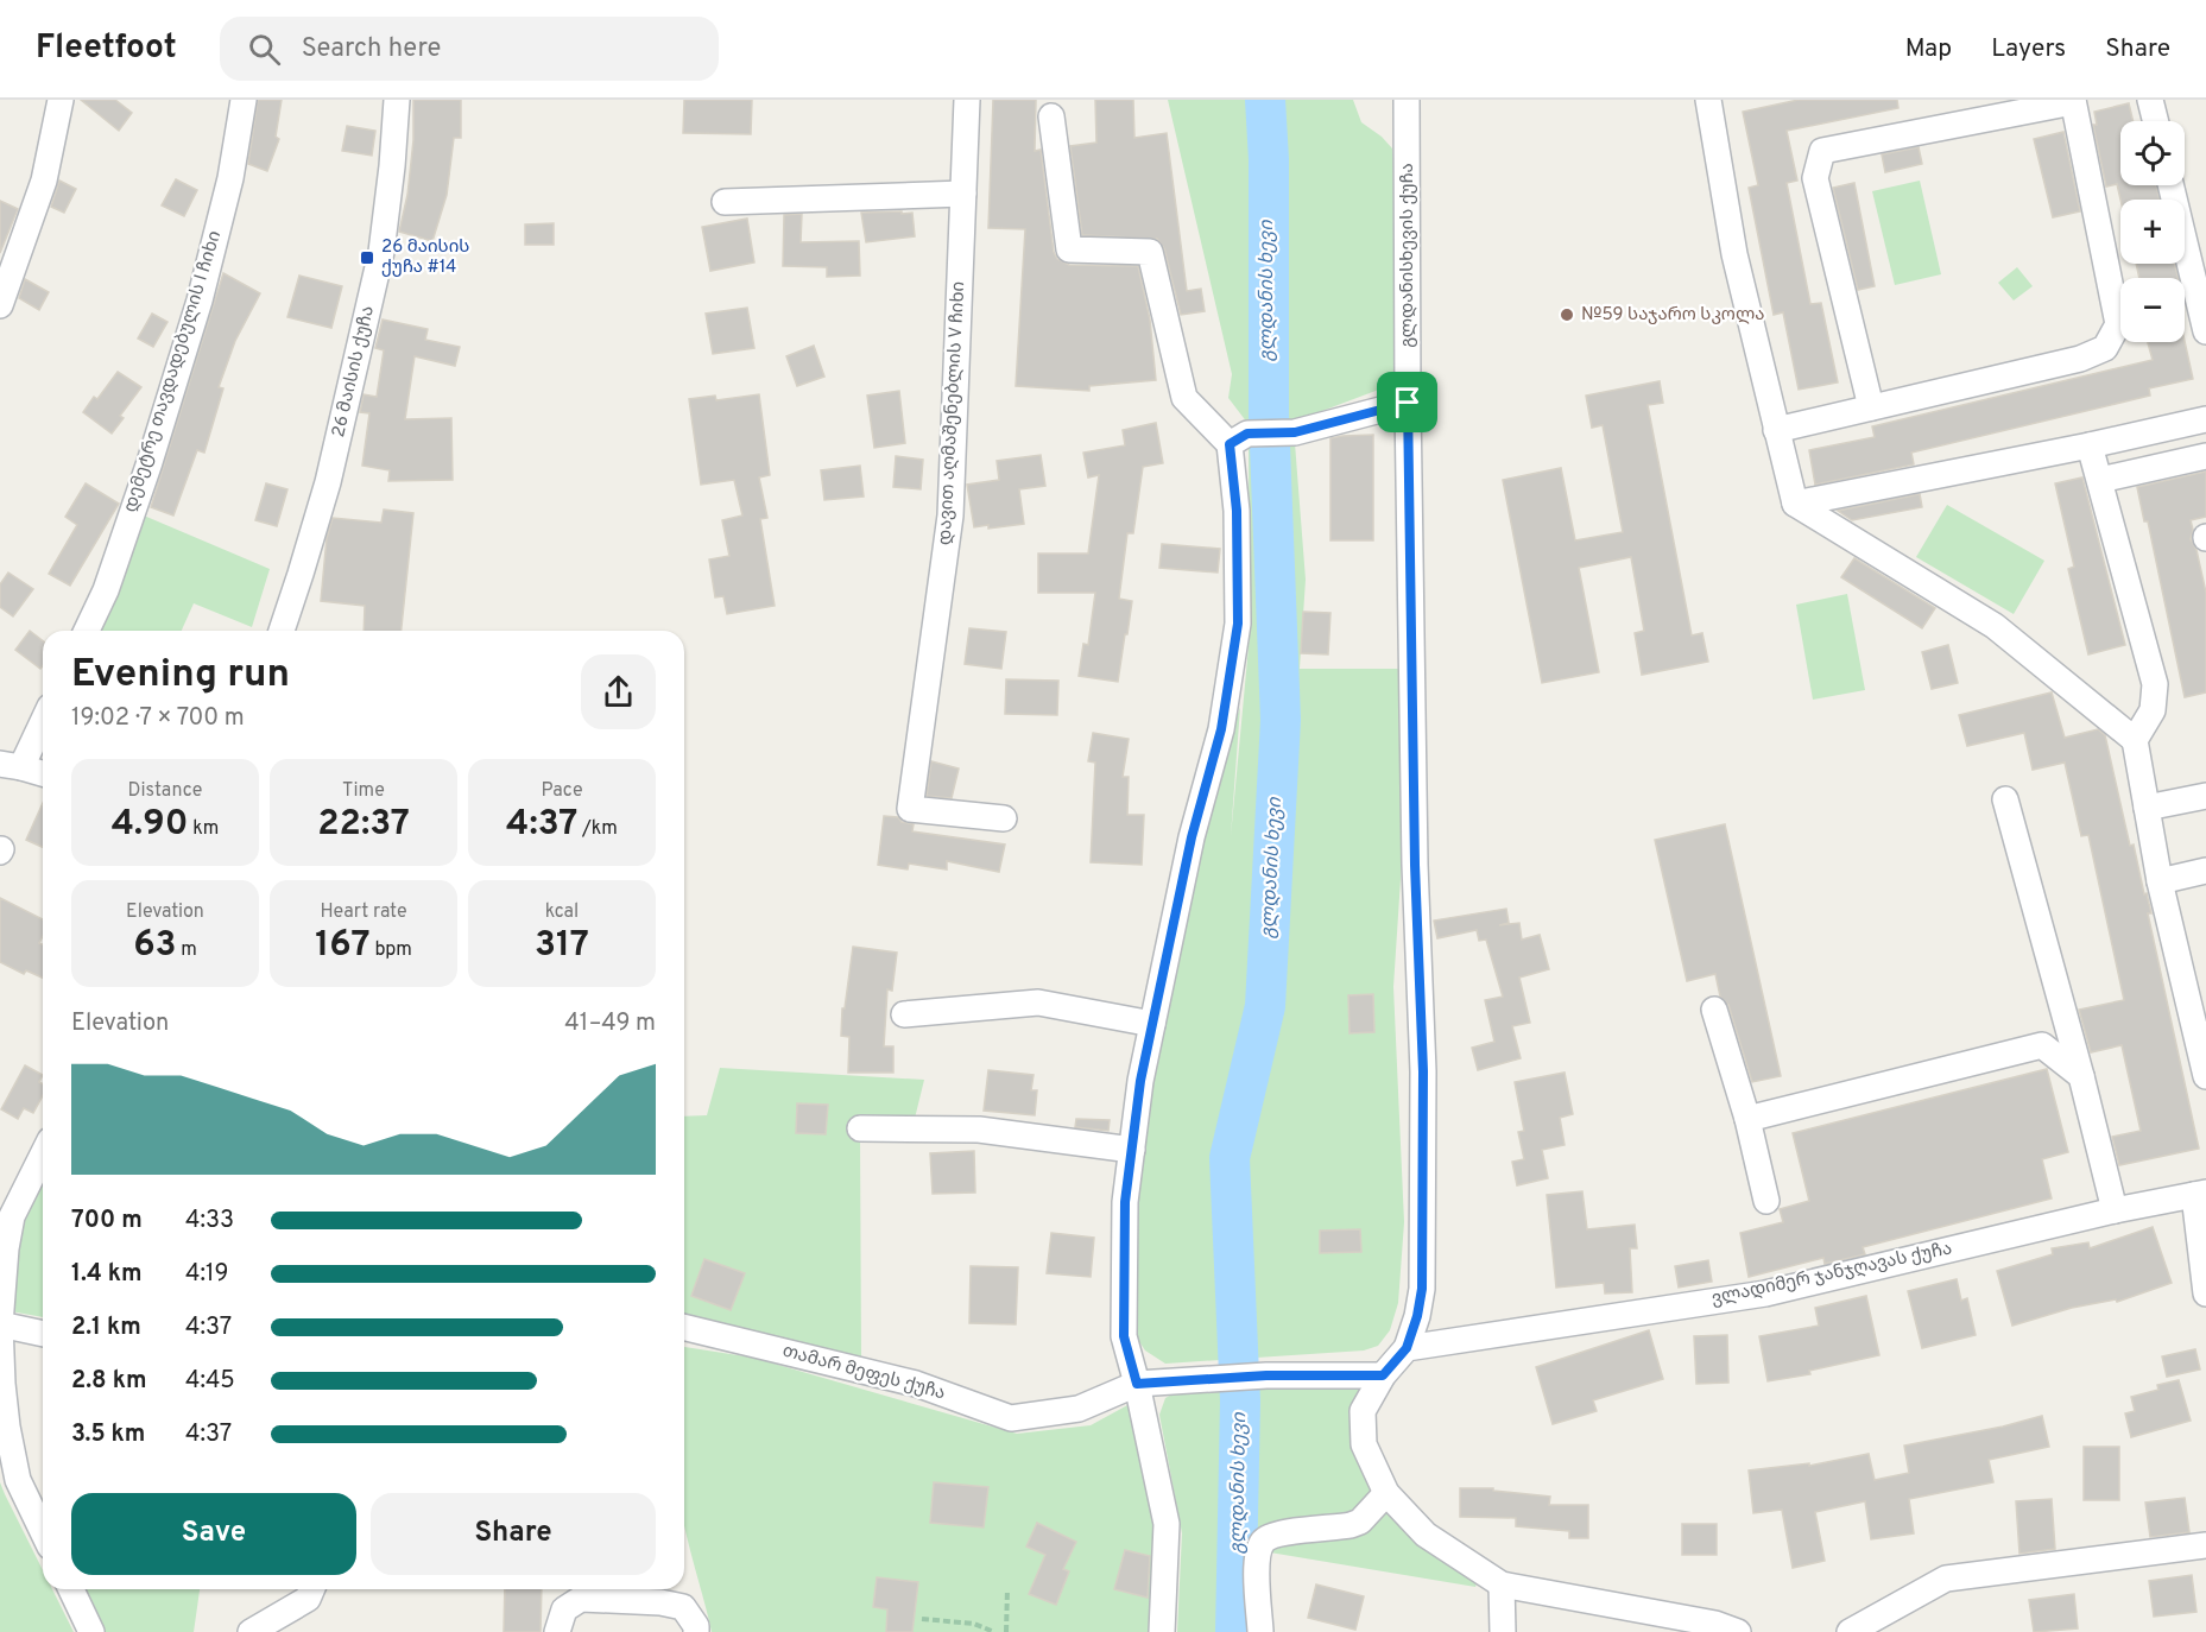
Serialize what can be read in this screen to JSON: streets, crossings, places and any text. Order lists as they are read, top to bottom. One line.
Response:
{"streets":{"street":["გლდანისხევის ქუჩა","დემეტრე თავდადებულის I ჩიხი","26 მაისის ქუჩა","დავით აღმაშენებლის V ჩიხი","ვლადიმერ ჯანჯღავას ქუჩა","თამარ მეფეს ქუჩა"]},"crossings":[["გლდანისხევის ქუჩა","ვლადიმერ ჯანჯღავას ქუჩა"]],"water":["გლდანის ხევი"],"places":{"transit":["26 მაისის ქუჩა #14"],"other":["№59 საჯარო სკოლა"]},"page":{"header":"Fleetfoot","search":"Search here","nav":["Map","Layers","Share"],"map_buttons":["+","−"],"heading":["Evening run","19:02 · 7 × 700 m"],"stats":[["Distance","4.90 km"],["Time","22:37"],["Pace","4:37 /km"],["Elevation","63 m"],["Heart rate","167 bpm"],["kcal","317"]],"chart":["Elevation","41–49 m"],"list":[{"name":"700 m","note":"4:33"},{"name":"1.4 km","note":"4:19"},{"name":"2.1 km","note":"4:37"},{"name":"2.8 km","note":"4:45"},{"name":"3.5 km","note":"4:37"}],"buttons":["Save","Share"]}}
